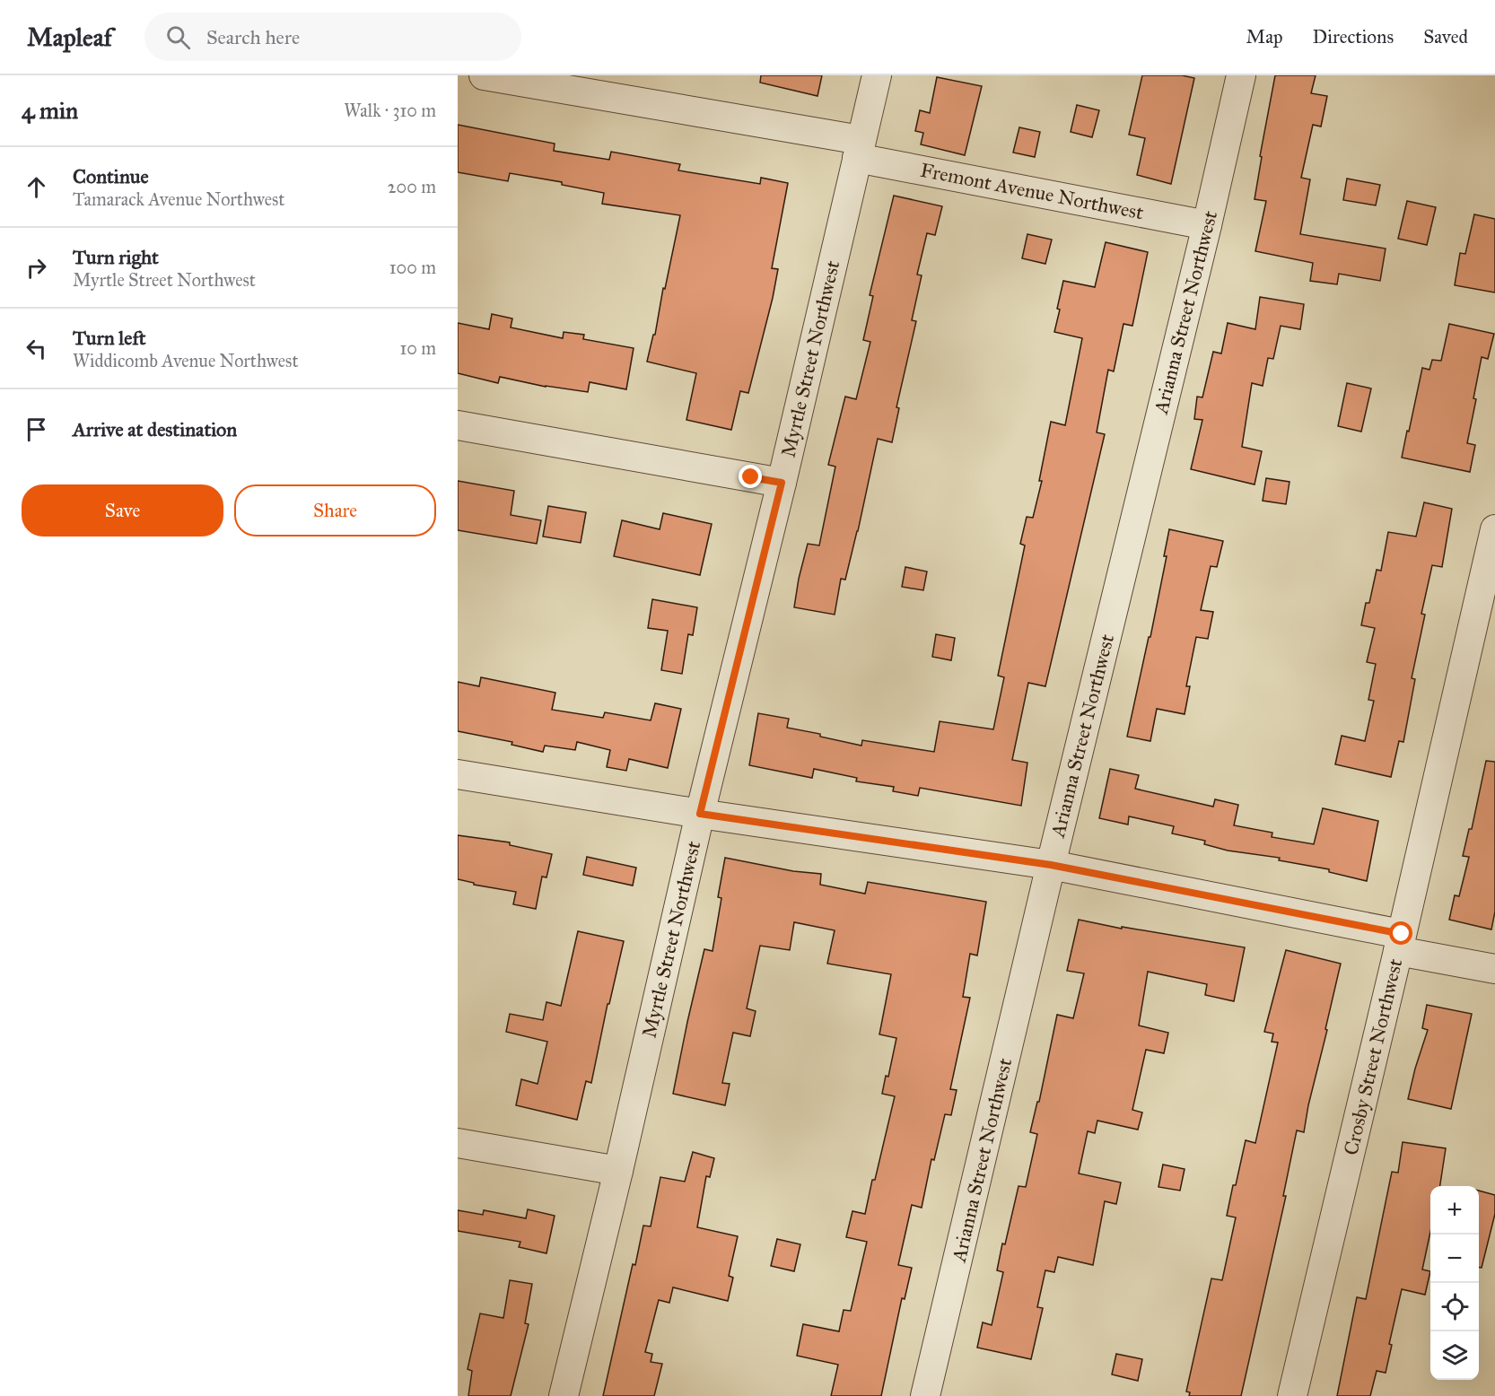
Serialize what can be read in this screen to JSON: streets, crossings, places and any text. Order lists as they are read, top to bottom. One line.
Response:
{"streets":{"street":["Fremont Avenue Northwest","Arianna Street Northwest","Myrtle Street Northwest","Crosby Street Northwest"]},"crossings":[["Fremont Avenue Northwest","Arianna Street Northwest"],["Fremont Avenue Northwest","Myrtle Street Northwest"]],"page":{"header":"Mapleaf","search":"Search here","nav":["Map","Directions","Saved"],"heading":["4 min","Walk · 310 m"],"list":[["Continue","Tamarack Avenue Northwest","200 m"],["Turn right","Myrtle Street Northwest","100 m"],["Turn left","Widdicomb Avenue Northwest","10 m"],"Arrive at destination"],"buttons":["Save","Share"],"map_buttons":["+","−"]}}
